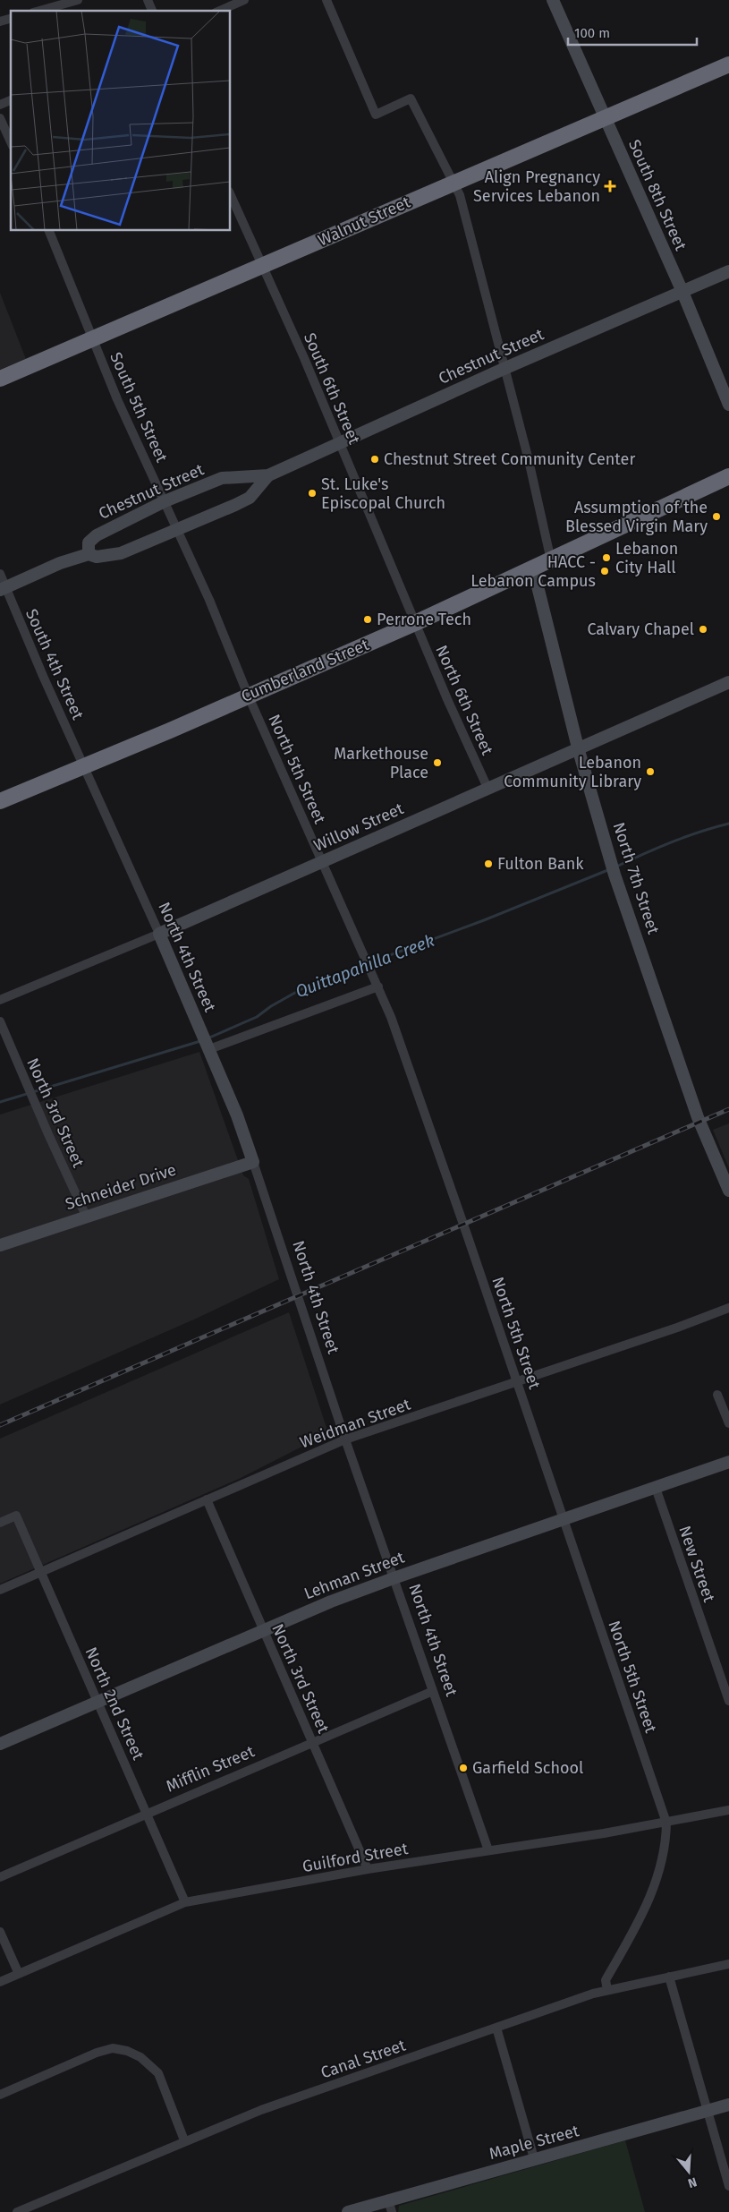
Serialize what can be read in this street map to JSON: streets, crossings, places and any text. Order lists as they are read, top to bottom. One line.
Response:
{"streets":{"highway":["Walnut Street","Cumberland Street"],"street":["South 8th Street","Chestnut Street","South 6th Street","South 5th Street","South 4th Street","North 6th Street","North 5th Street","Willow Street","North 7th Street","North 4th Street","North 3rd Street","Schneider Drive","Weidman Street","New Street","Lehman Street","North 2nd Street","Mifflin Street","Guilford Street","Canal Street","Maple Street"]},"crossings":[["South 8th Street","Walnut Street"],["South 8th Street","Chestnut Street"],["Walnut Street","South 6th Street"],["Walnut Street","South 5th Street"],["Chestnut Street","South 6th Street"],["Chestnut Street","South 5th Street"],["Chestnut Street","South 4th Street"],["South 6th Street","Cumberland Street"],["South 6th Street","North 6th Street"],["South 5th Street","Cumberland Street"],["South 5th Street","North 5th Street"],["South 4th Street","Cumberland Street"],["South 4th Street","North 4th Street"],["Cumberland Street","North 6th Street"],["Cumberland Street","North 5th Street"],["Cumberland Street","North 7th Street"],["Cumberland Street","North 4th Street"],["North 6th Street","Willow Street"],["North 5th Street","Willow Street"],["North 5th Street","Weidman Street"],["North 5th Street","Lehman Street"],["North 5th Street","Guilford Street"],["North 5th Street","Canal Street"],["Willow Street","North 7th Street"],["Willow Street","North 4th Street"],["North 4th Street","Schneider Drive"],["North 4th Street","Weidman Street"],["North 4th Street","Lehman Street"],["North 4th Street","Mifflin Street"],["North 4th Street","Guilford Street"],["North 3rd Street","Schneider Drive"],["North 3rd Street","Weidman Street"],["North 3rd Street","Lehman Street"],["North 3rd Street","Mifflin Street"],["North 3rd Street","Guilford Street"],["Weidman Street","North 2nd Street"],["New Street","Lehman Street"],["Lehman Street","North 2nd Street"],["North 2nd Street","Mifflin Street"],["North 2nd Street","Guilford Street"]],"water":["Quittapahilla Creek"],"places":{"health":["Align Pregnancy Services Lebanon"],"other":["Chestnut Street Community Center","St. Luke's Episcopal Church","Assumption of the Blessed Virgin Mary","Lebanon City Hall","HACC - Lebanon Campus","Perrone Tech","Calvary Chapel","Markethouse Place","Lebanon Community Library","Fulton Bank","Garfield School"]},"scale_bar":"100 m","north":"bottom"}
